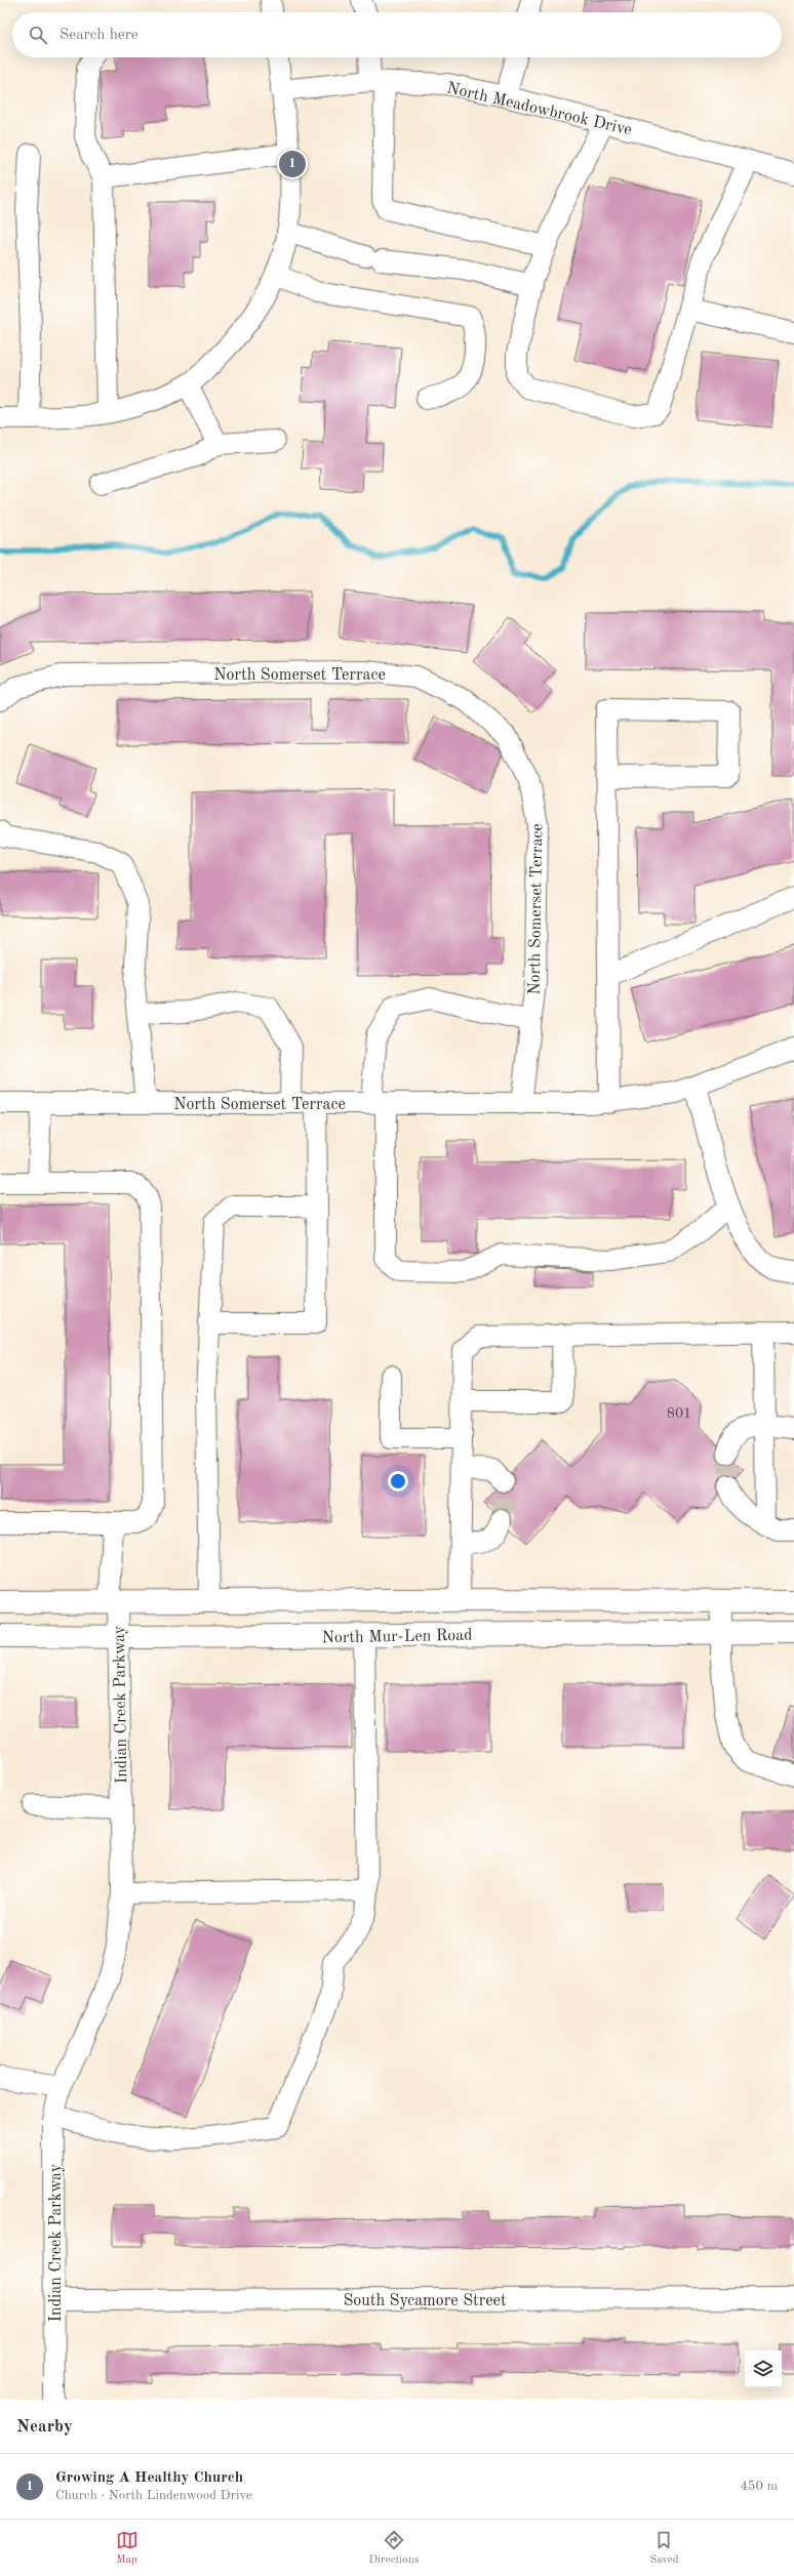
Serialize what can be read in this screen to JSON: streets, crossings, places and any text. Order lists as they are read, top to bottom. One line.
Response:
{"streets":{"main road":["North Mur-Len Road"],"street":["North Meadowbrook Drive","North Somerset Terrace","Indian Creek Parkway","South Sycamore Street"]},"crossings":[["North Mur-Len Road","Indian Creek Parkway"],["Indian Creek Parkway","South Sycamore Street"]],"house_numbers":["801"],"page":{"search":"Search here","pins":"1","heading":"Nearby","list":[{"mark":"1","name":"Growing A Healthy Church","note":"Church · North Lindenwood Drive","value":"450 m"}],"nav":["Map","Directions","Saved"]}}
